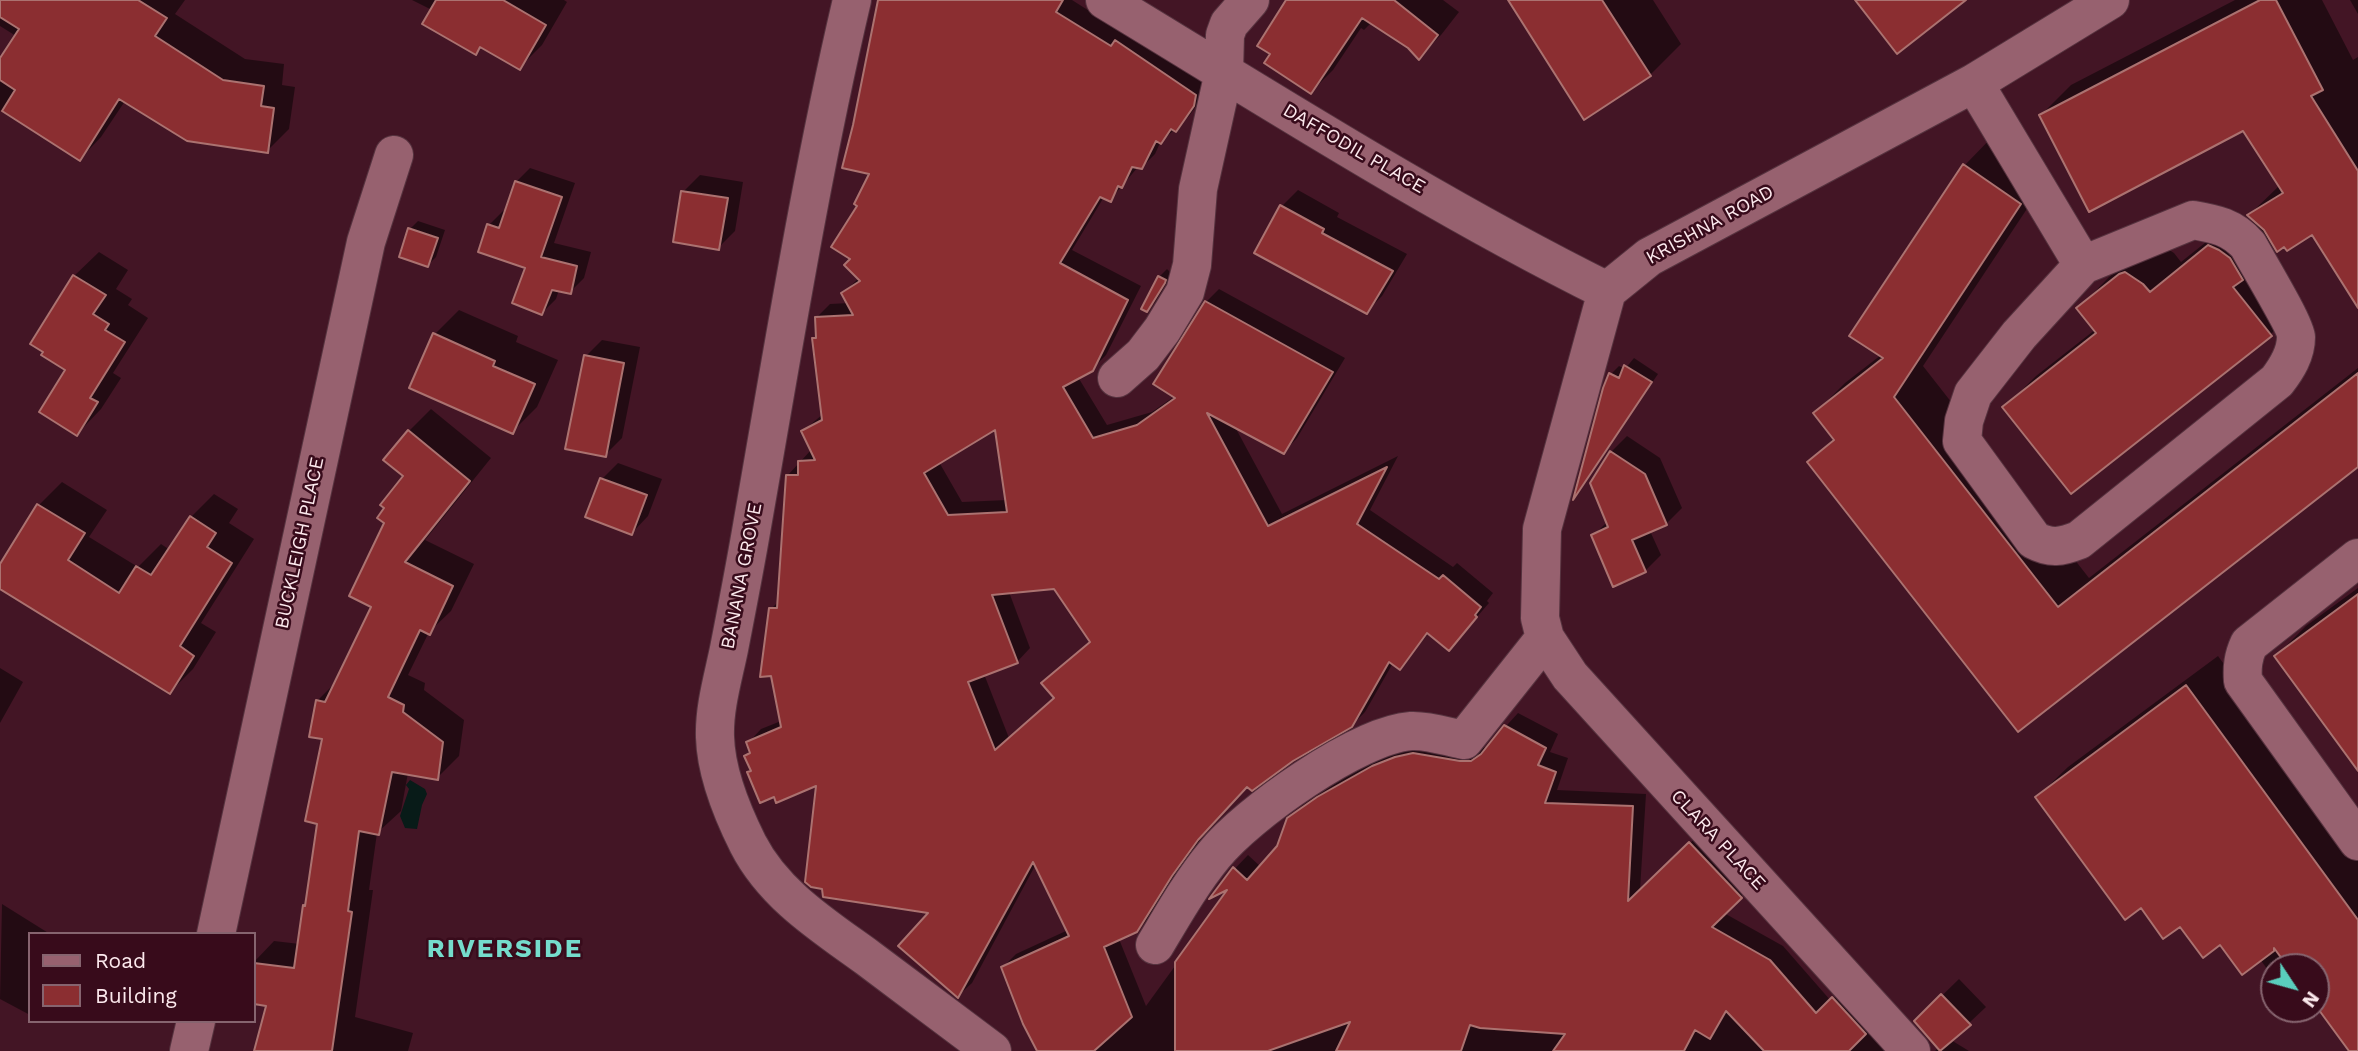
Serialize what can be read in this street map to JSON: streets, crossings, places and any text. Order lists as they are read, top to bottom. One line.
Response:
{"streets":{"street":["DAFFODIL PLACE","KRISHNA ROAD","BUCKLEIGH PLACE","BANANA GROVE","CLARA PLACE"]},"crossings":[["DAFFODIL PLACE","KRISHNA ROAD"]],"districts":["RIVERSIDE"],"legend":["Road","Building"],"north":"bottom right"}
